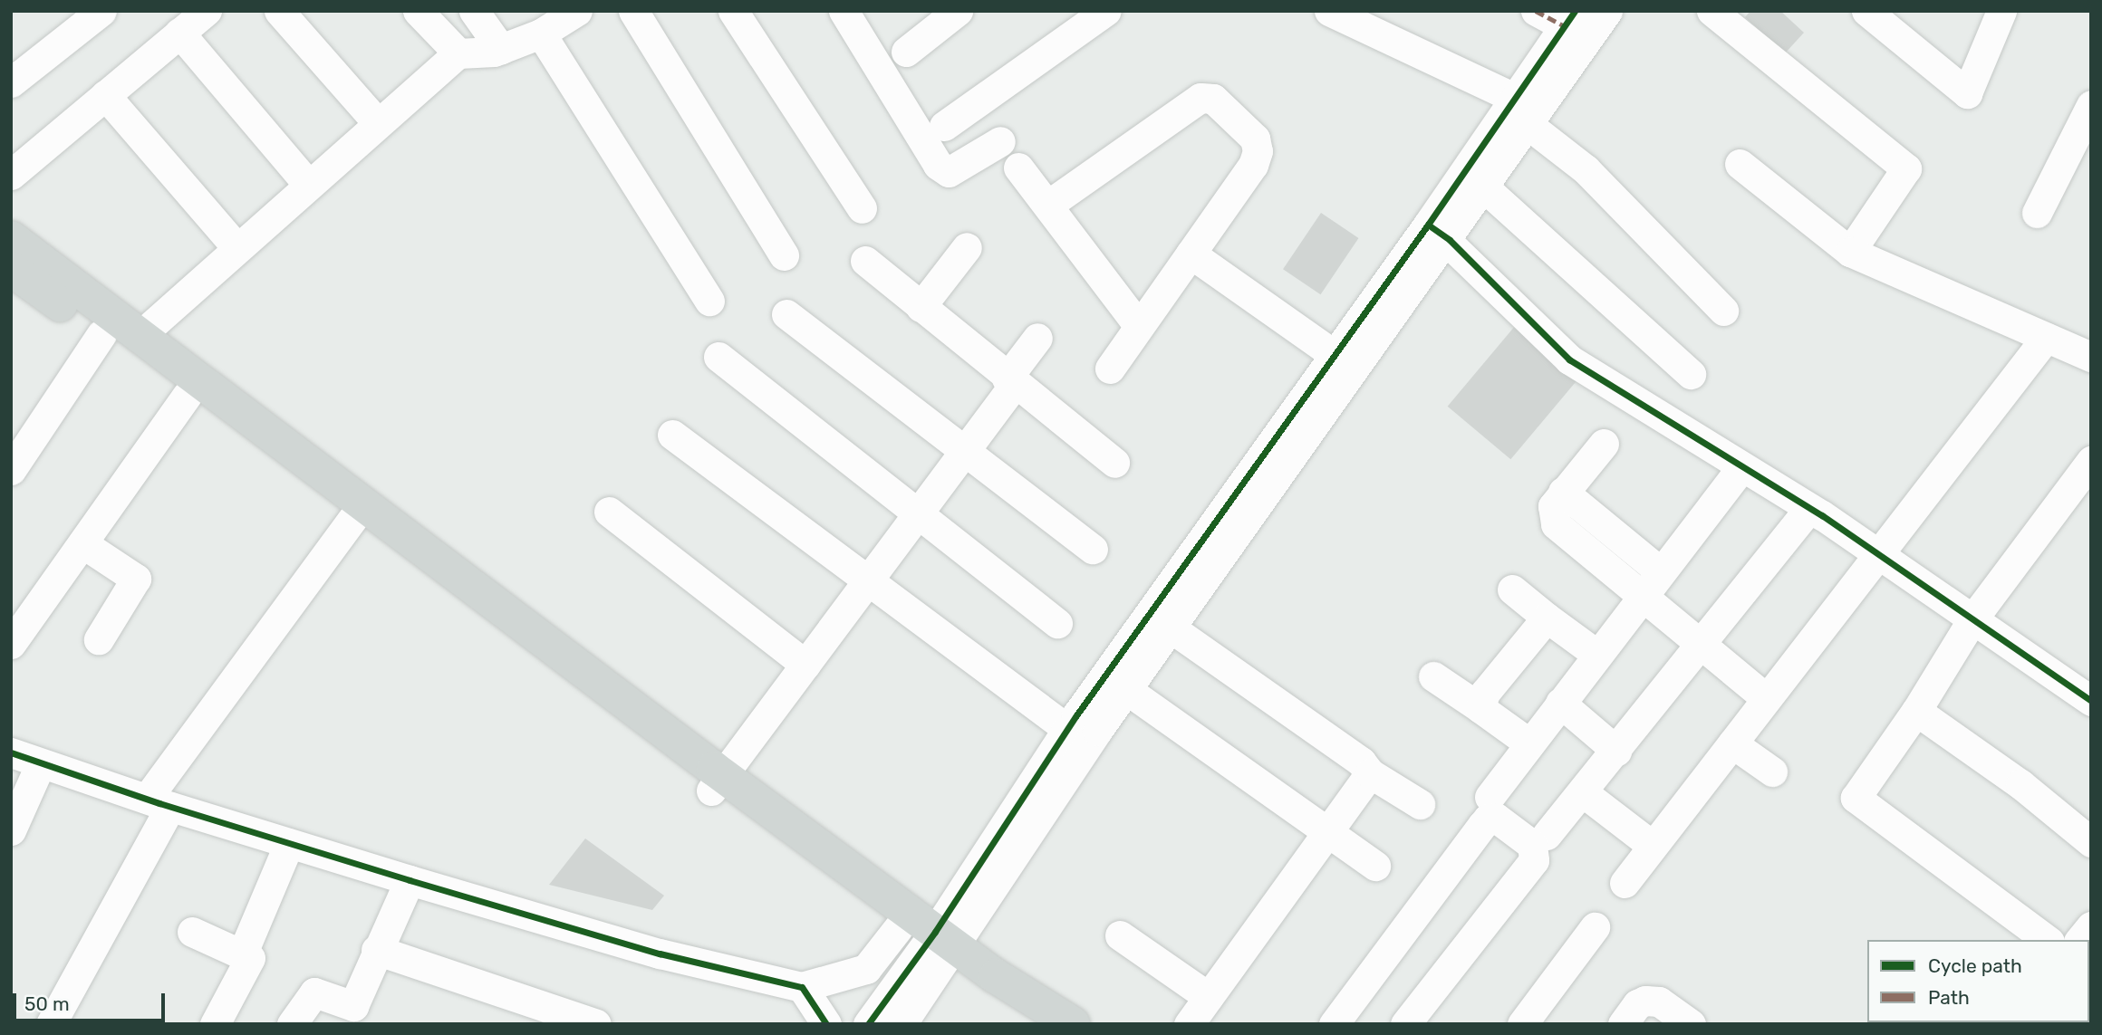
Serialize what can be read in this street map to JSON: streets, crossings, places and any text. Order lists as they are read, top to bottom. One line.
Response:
{"legend":["Cycle path","Path"],"scale_bar":"50 m"}
